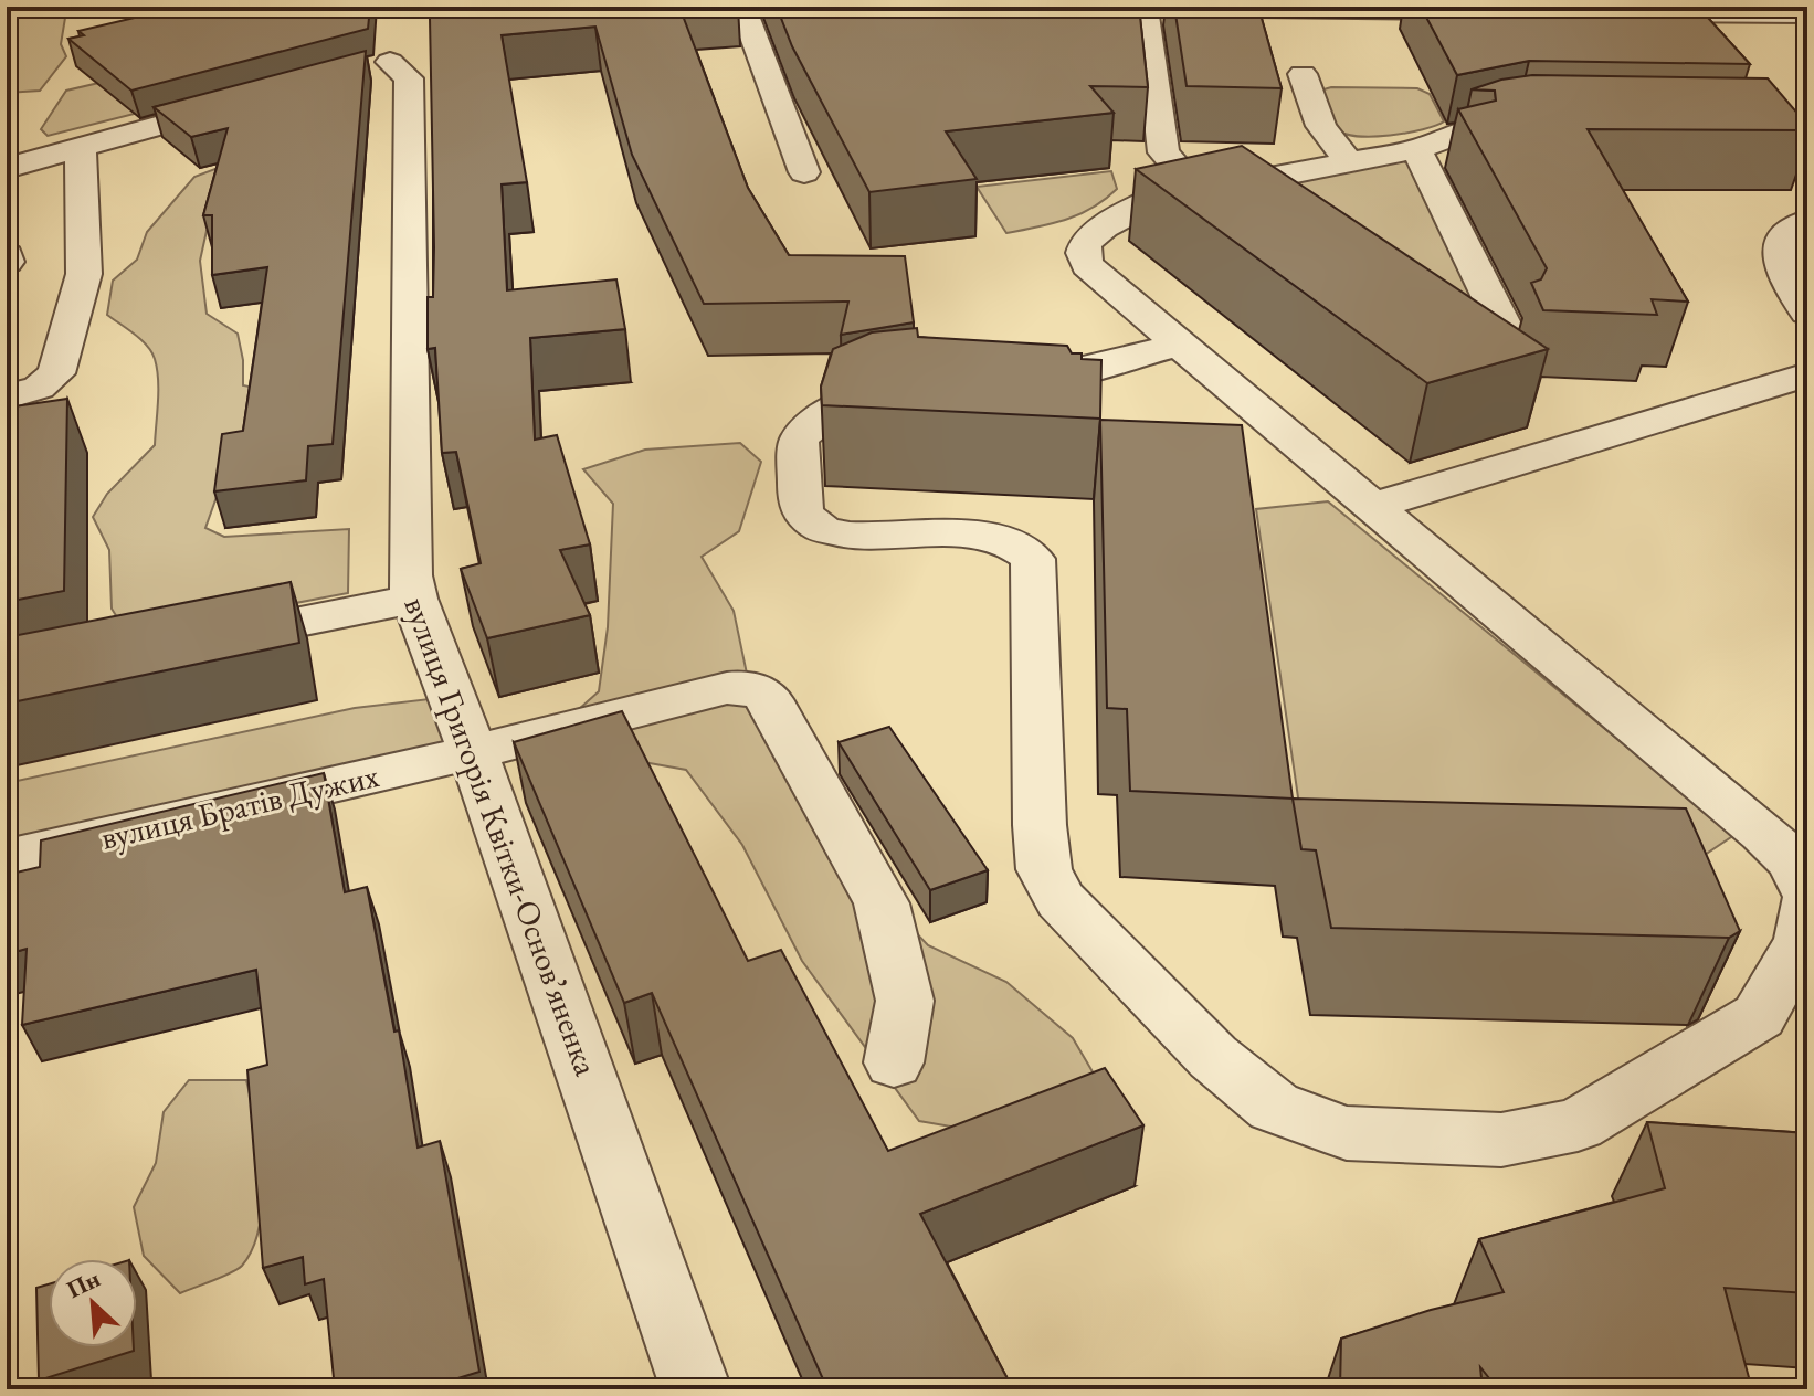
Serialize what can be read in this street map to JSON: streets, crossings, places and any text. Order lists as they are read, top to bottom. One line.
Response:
{"streets":{"street":["вулиця Братів Дужих","вулиця Григорія Квітки-Основʼяненка"]},"crossings":[["вулиця Братів Дужих","вулиця Григорія Квітки-Основʼяненка"]],"north":"top left"}
